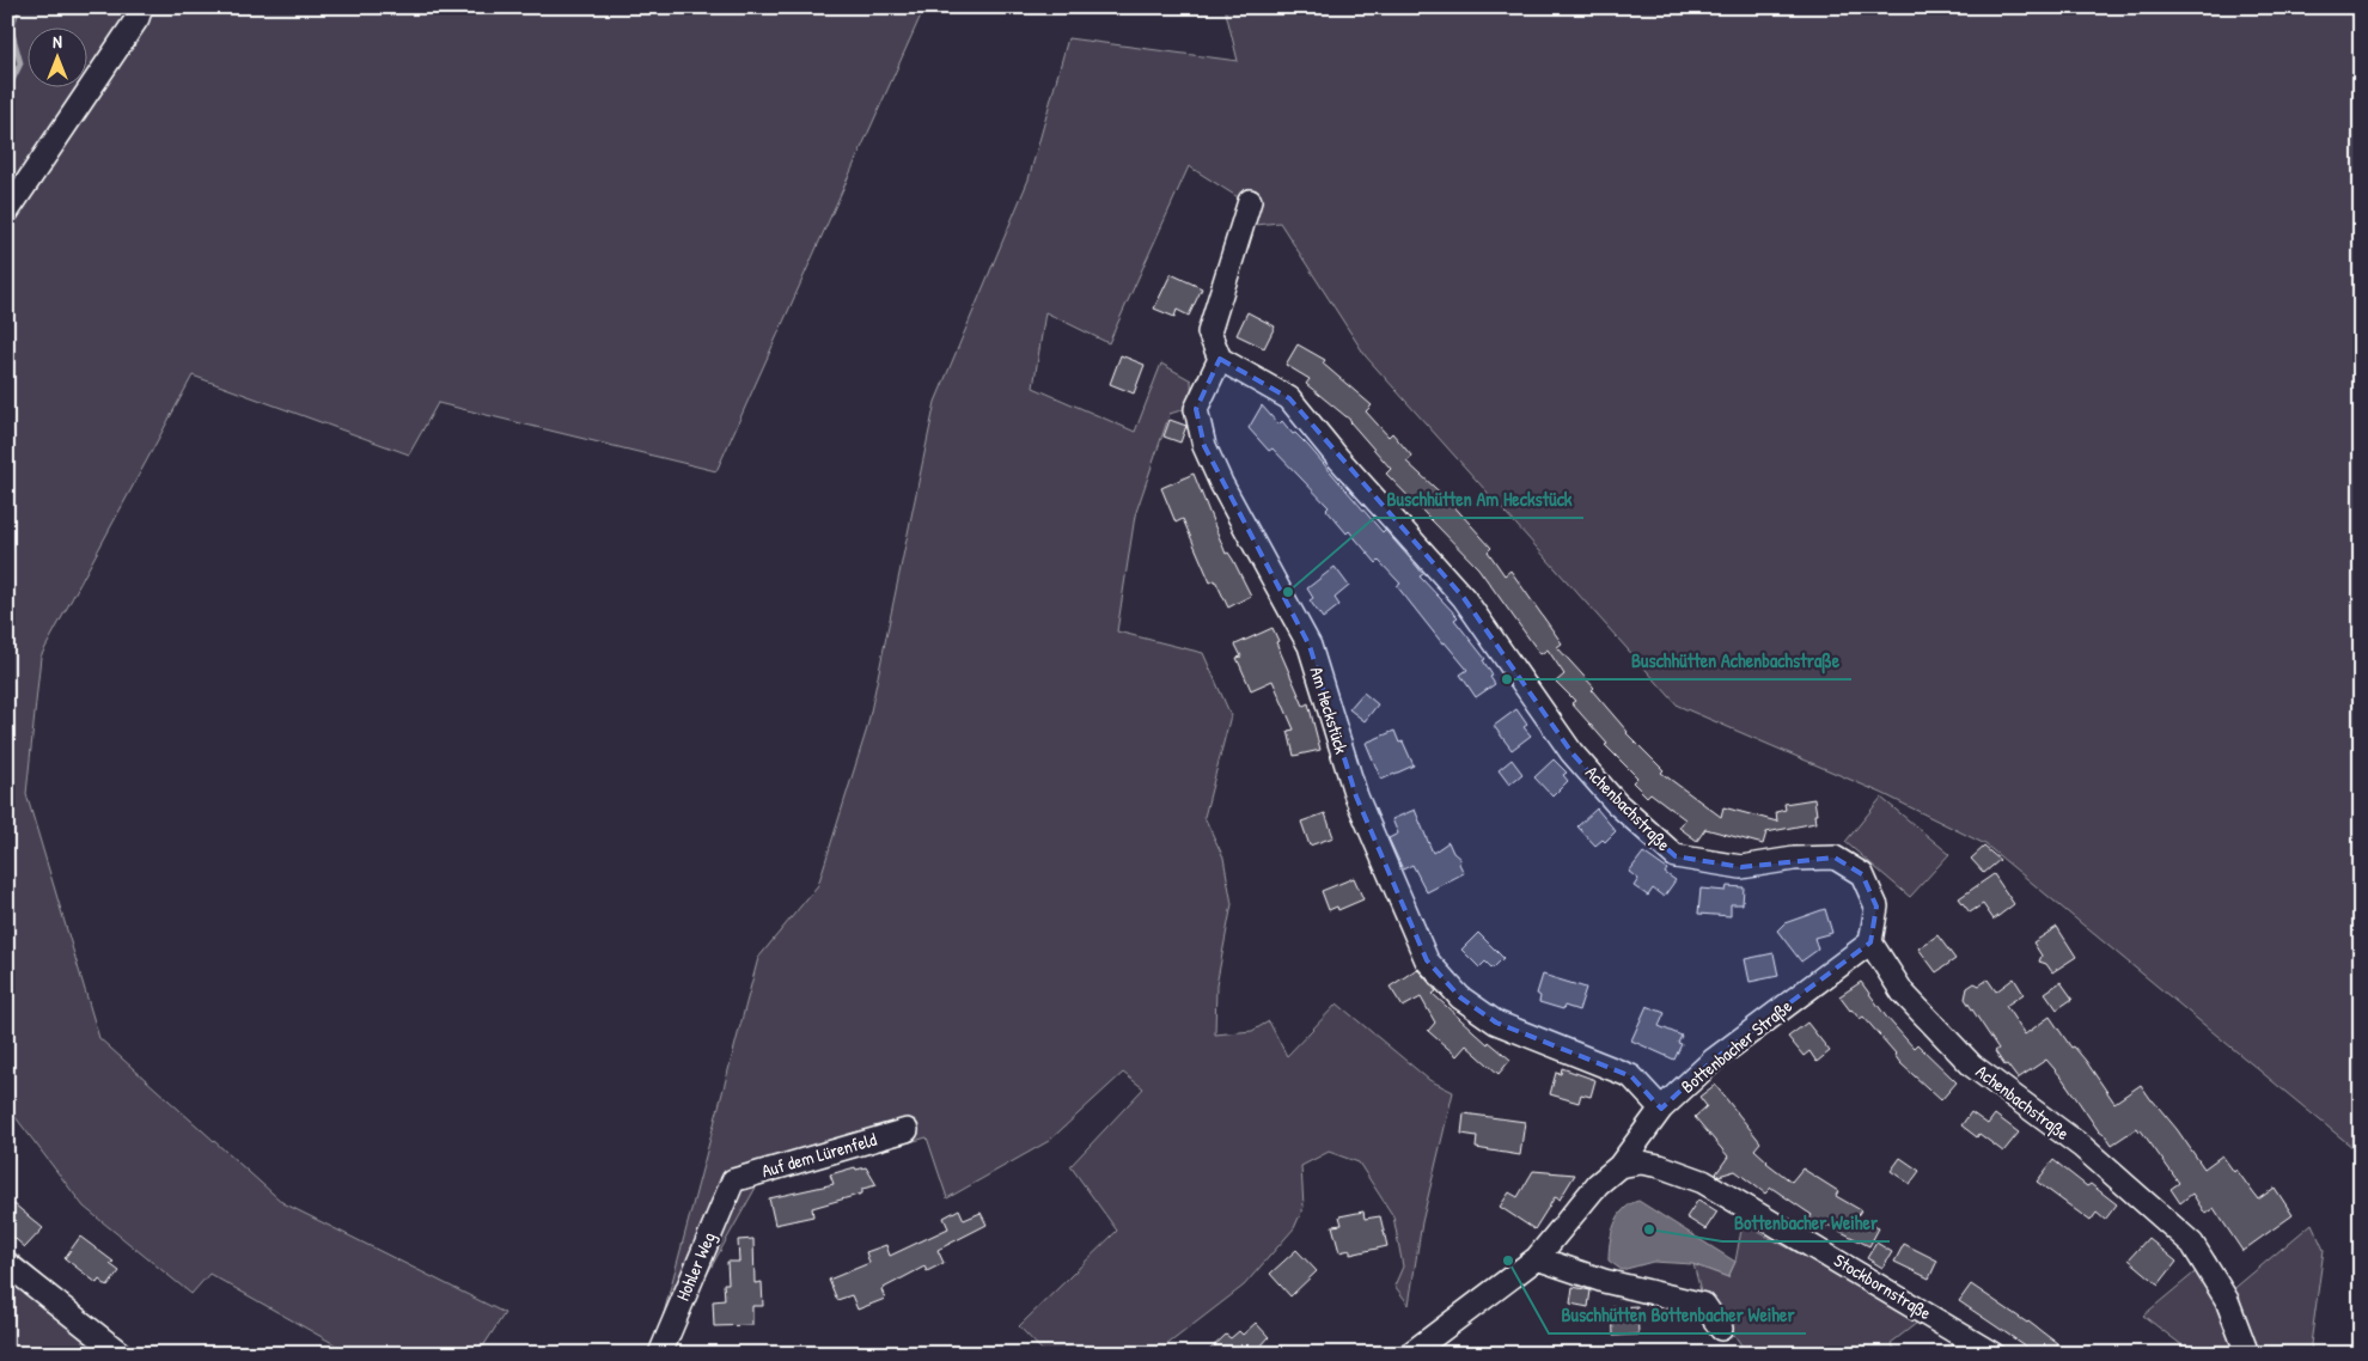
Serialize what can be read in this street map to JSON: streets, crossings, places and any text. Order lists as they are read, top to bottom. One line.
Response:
{"streets":{"street":["Am Heckstück","Achenbachstraße","Bottenbacher Straße","Auf dem Lürenfeld","Hohler Weg","Stockbornstraße"]},"crossings":[["Am Heckstück","Achenbachstraße"],["Am Heckstück","Bottenbacher Straße"],["Achenbachstraße","Bottenbacher Straße"],["Bottenbacher Straße","Stockbornstraße"],["Auf dem Lürenfeld","Hohler Weg"]],"places":["Buschhütten Am Heckstück","Buschhütten Achenbachstraße","Bottenbacher Weiher","Buschhütten Bottenbacher Weiher"],"north":"top"}
